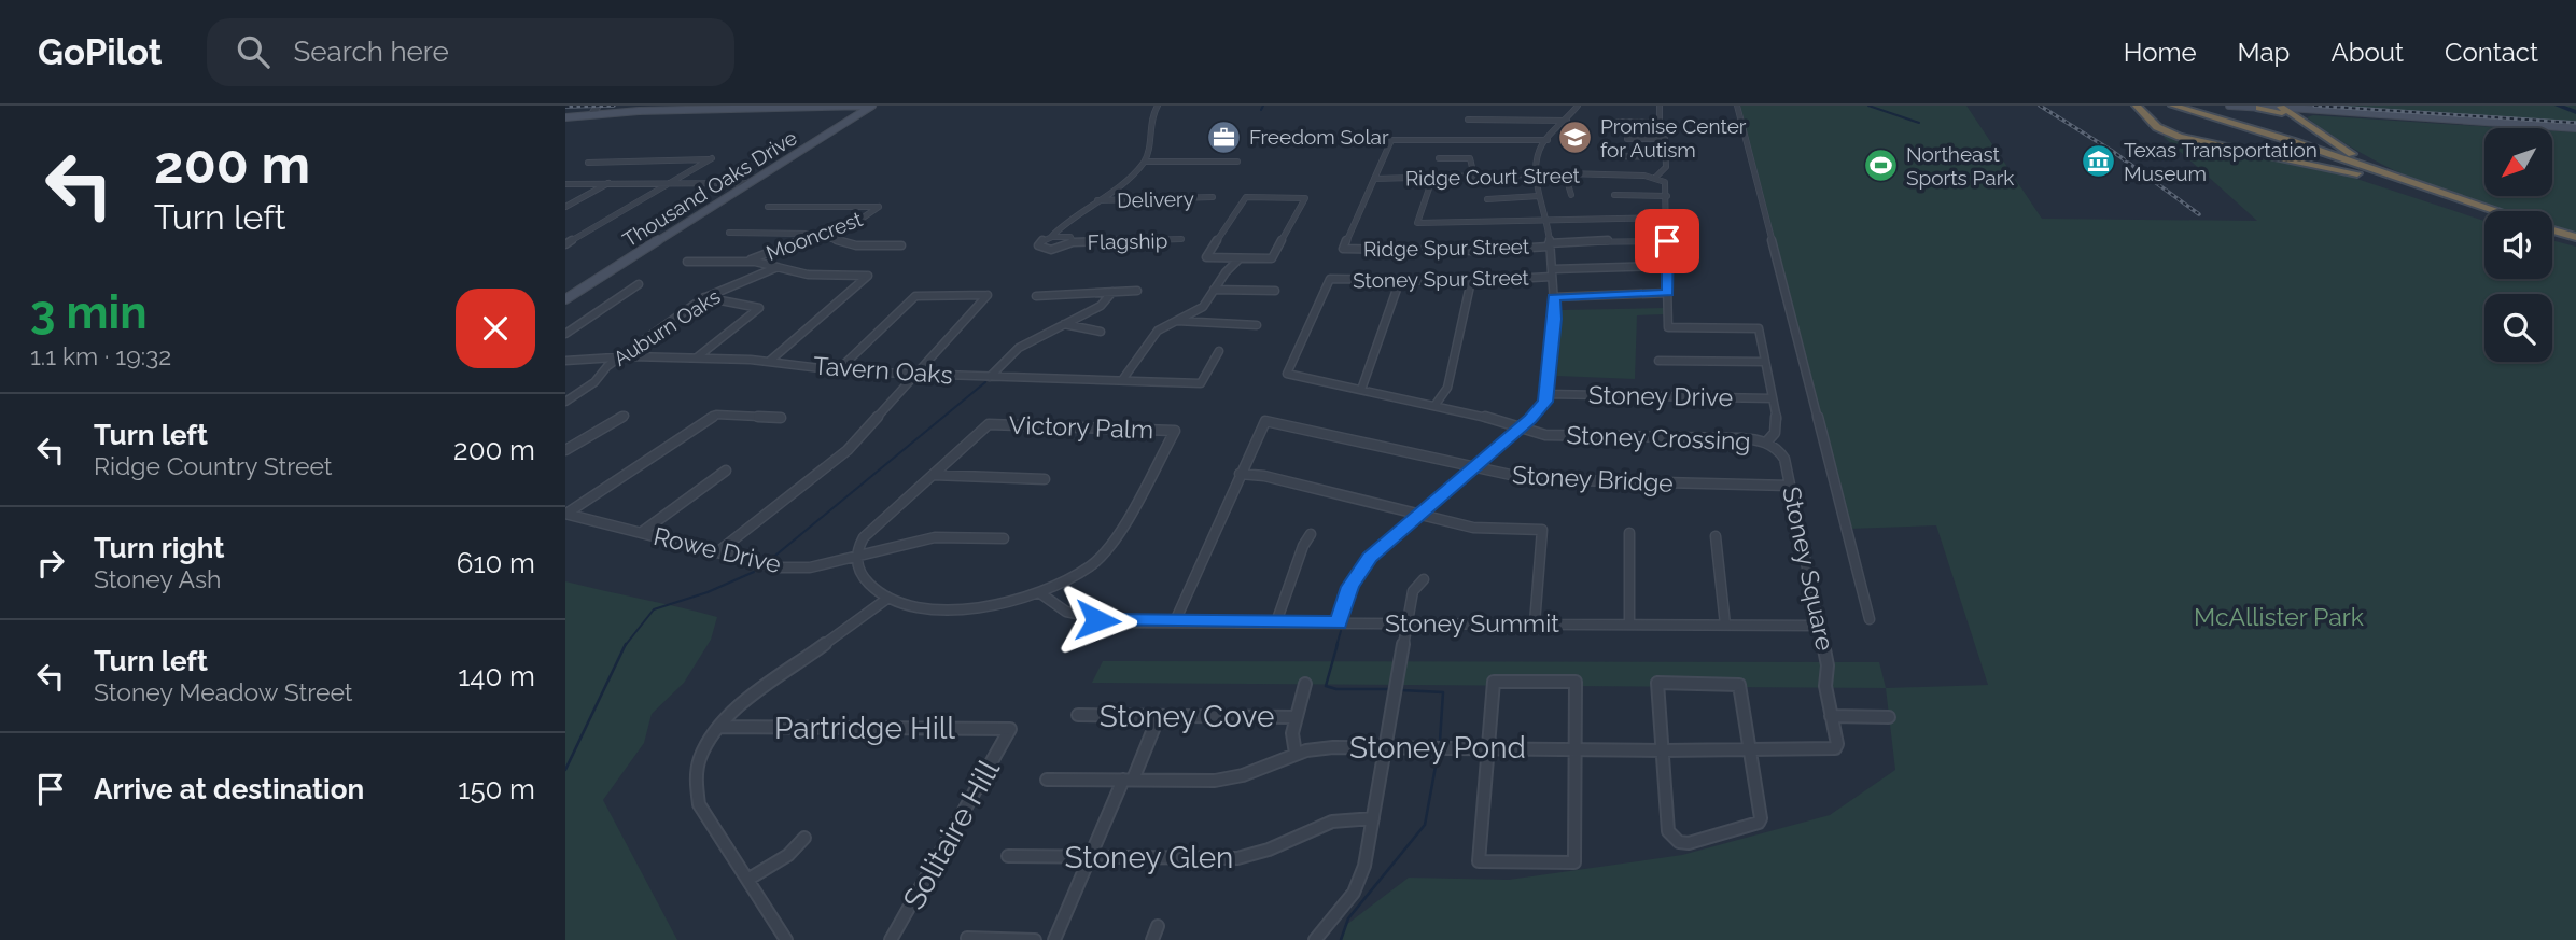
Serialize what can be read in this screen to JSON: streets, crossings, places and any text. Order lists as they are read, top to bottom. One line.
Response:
{"streets":{"main road":["Thousand Oaks Drive"],"street":["Ridge Court Street","Delivery","Mooncrest","Flagship","Ridge Spur Street","Stoney Spur Street","Auburn Oaks","Tavern Oaks","Stoney Drive","Victory Palm","Stoney Crossing","Stoney Bridge","Rowe Drive","Stoney Square","Stoney Summit","Stoney Cove","Partridge Hill","Stoney Pond","Solitaire Hill","Stoney Glen"]},"crossings":[["Ridge Court Street","Ridge Spur Street"],["Stoney Spur Street","Stoney Crossing"],["Auburn Oaks","Tavern Oaks"],["Victory Palm","Stoney Summit"],["Stoney Crossing","Stoney Square"],["Stoney Bridge","Stoney Square"],["Stoney Square","Stoney Summit"],["Stoney Square","Stoney Pond"],["Partridge Hill","Solitaire Hill"]],"parks":["McAllister Park"],"places":{"office":["Freedom Solar"],"school or university":["Promise Center for Autism"],"museum":["Texas Transportation Museum"],"sports":["Northeast Sports Park"]},"north":"bottom left","page":{"header":"GoPilot","search":"Search here","nav":["Home","Map","About","Contact"],"turn":["200 m","Turn left"],"heading":["3 min","1.1 km · 19:32"],"list":[{"name":"Turn left","note":"Ridge Country Street","value":"200 m"},{"name":"Turn right","note":"Stoney Ash","value":"610 m"},{"name":"Turn left","note":"Stoney Meadow Street","value":"140 m"},{"name":"Arrive at destination","value":"150 m"}]}}
